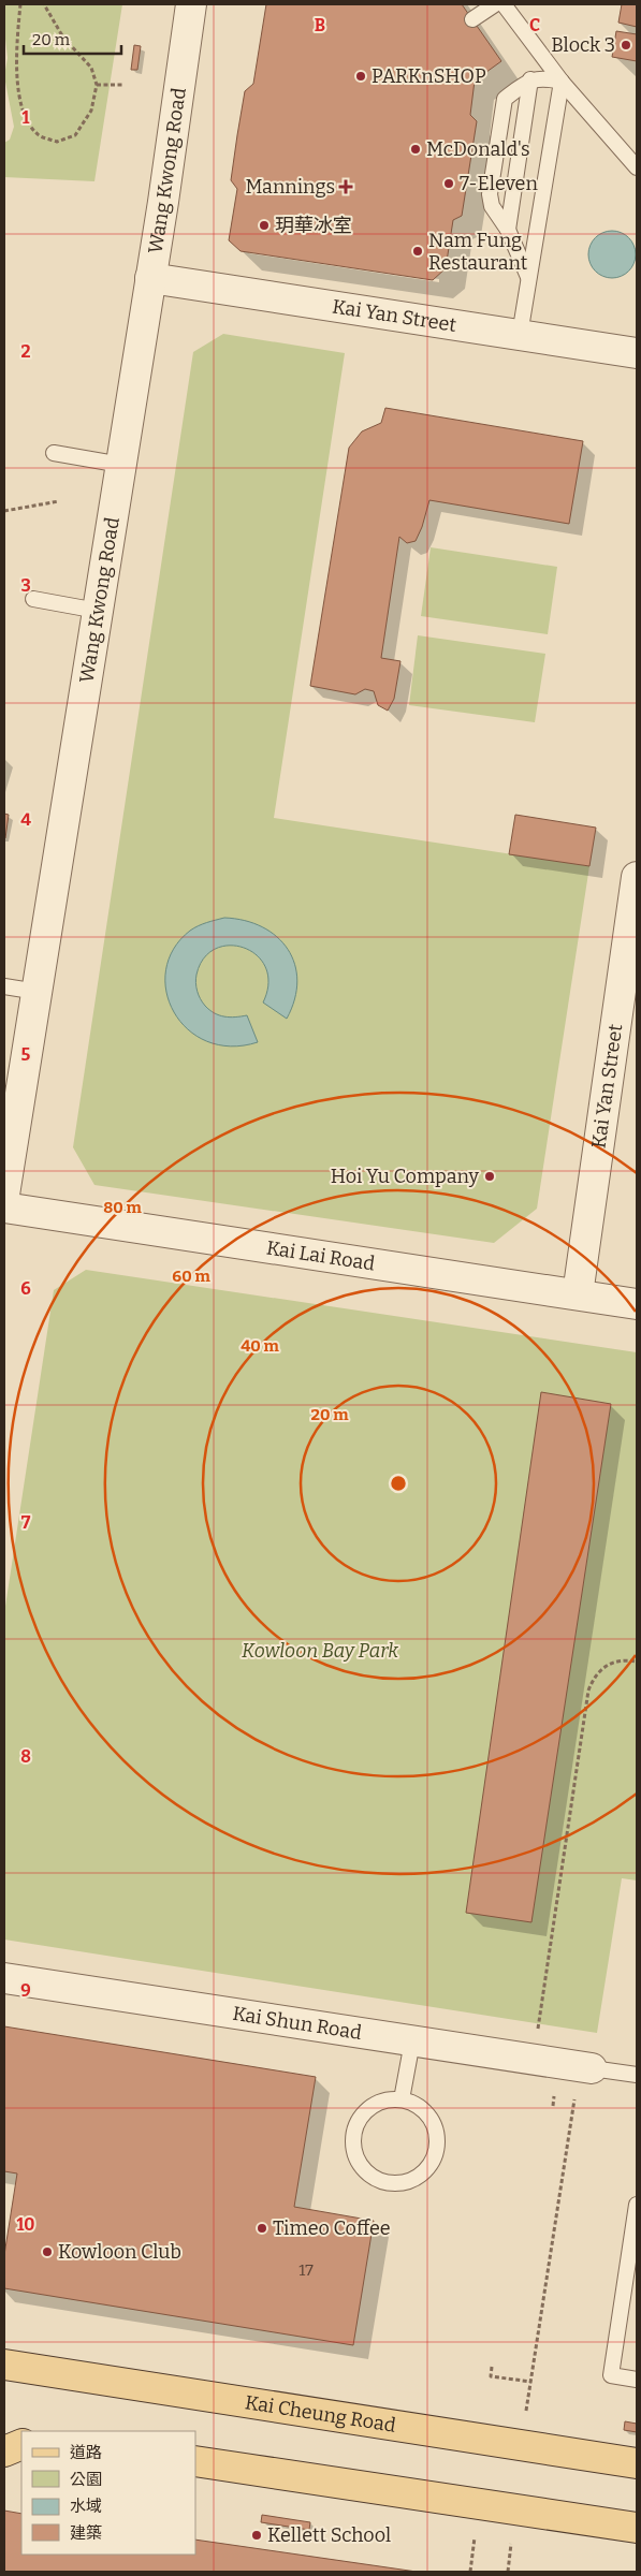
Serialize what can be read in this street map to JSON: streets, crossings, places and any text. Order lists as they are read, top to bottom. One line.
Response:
{"streets":{"main road":["Kai Cheung Road"],"street":["Wang Kwong Road","Kai Yan Street","Kai Lai Road","Kai Shun Road"]},"crossings":[["Wang Kwong Road","Kai Yan Street"],["Kai Yan Street","Kai Lai Road"]],"parks":["Kowloon Bay Park"],"places":{"other":["Block 3","PARKnSHOP","McDonald's","7-Eleven","玥華冰室","Nam Fung Restaurant","Hoi Yu Company","Timeo Coffee","Kowloon Club","Kellett School"],"health":["Mannings"]},"house_numbers":["17"],"legend":["道路","公園","水域","建築"],"scale_bar":"20 m","grid":{"columns":["B","C"],"rows":["1","2","3","4","5","6","7","8","9","10"]},"rings":["80 m","60 m","40 m","20 m"]}
